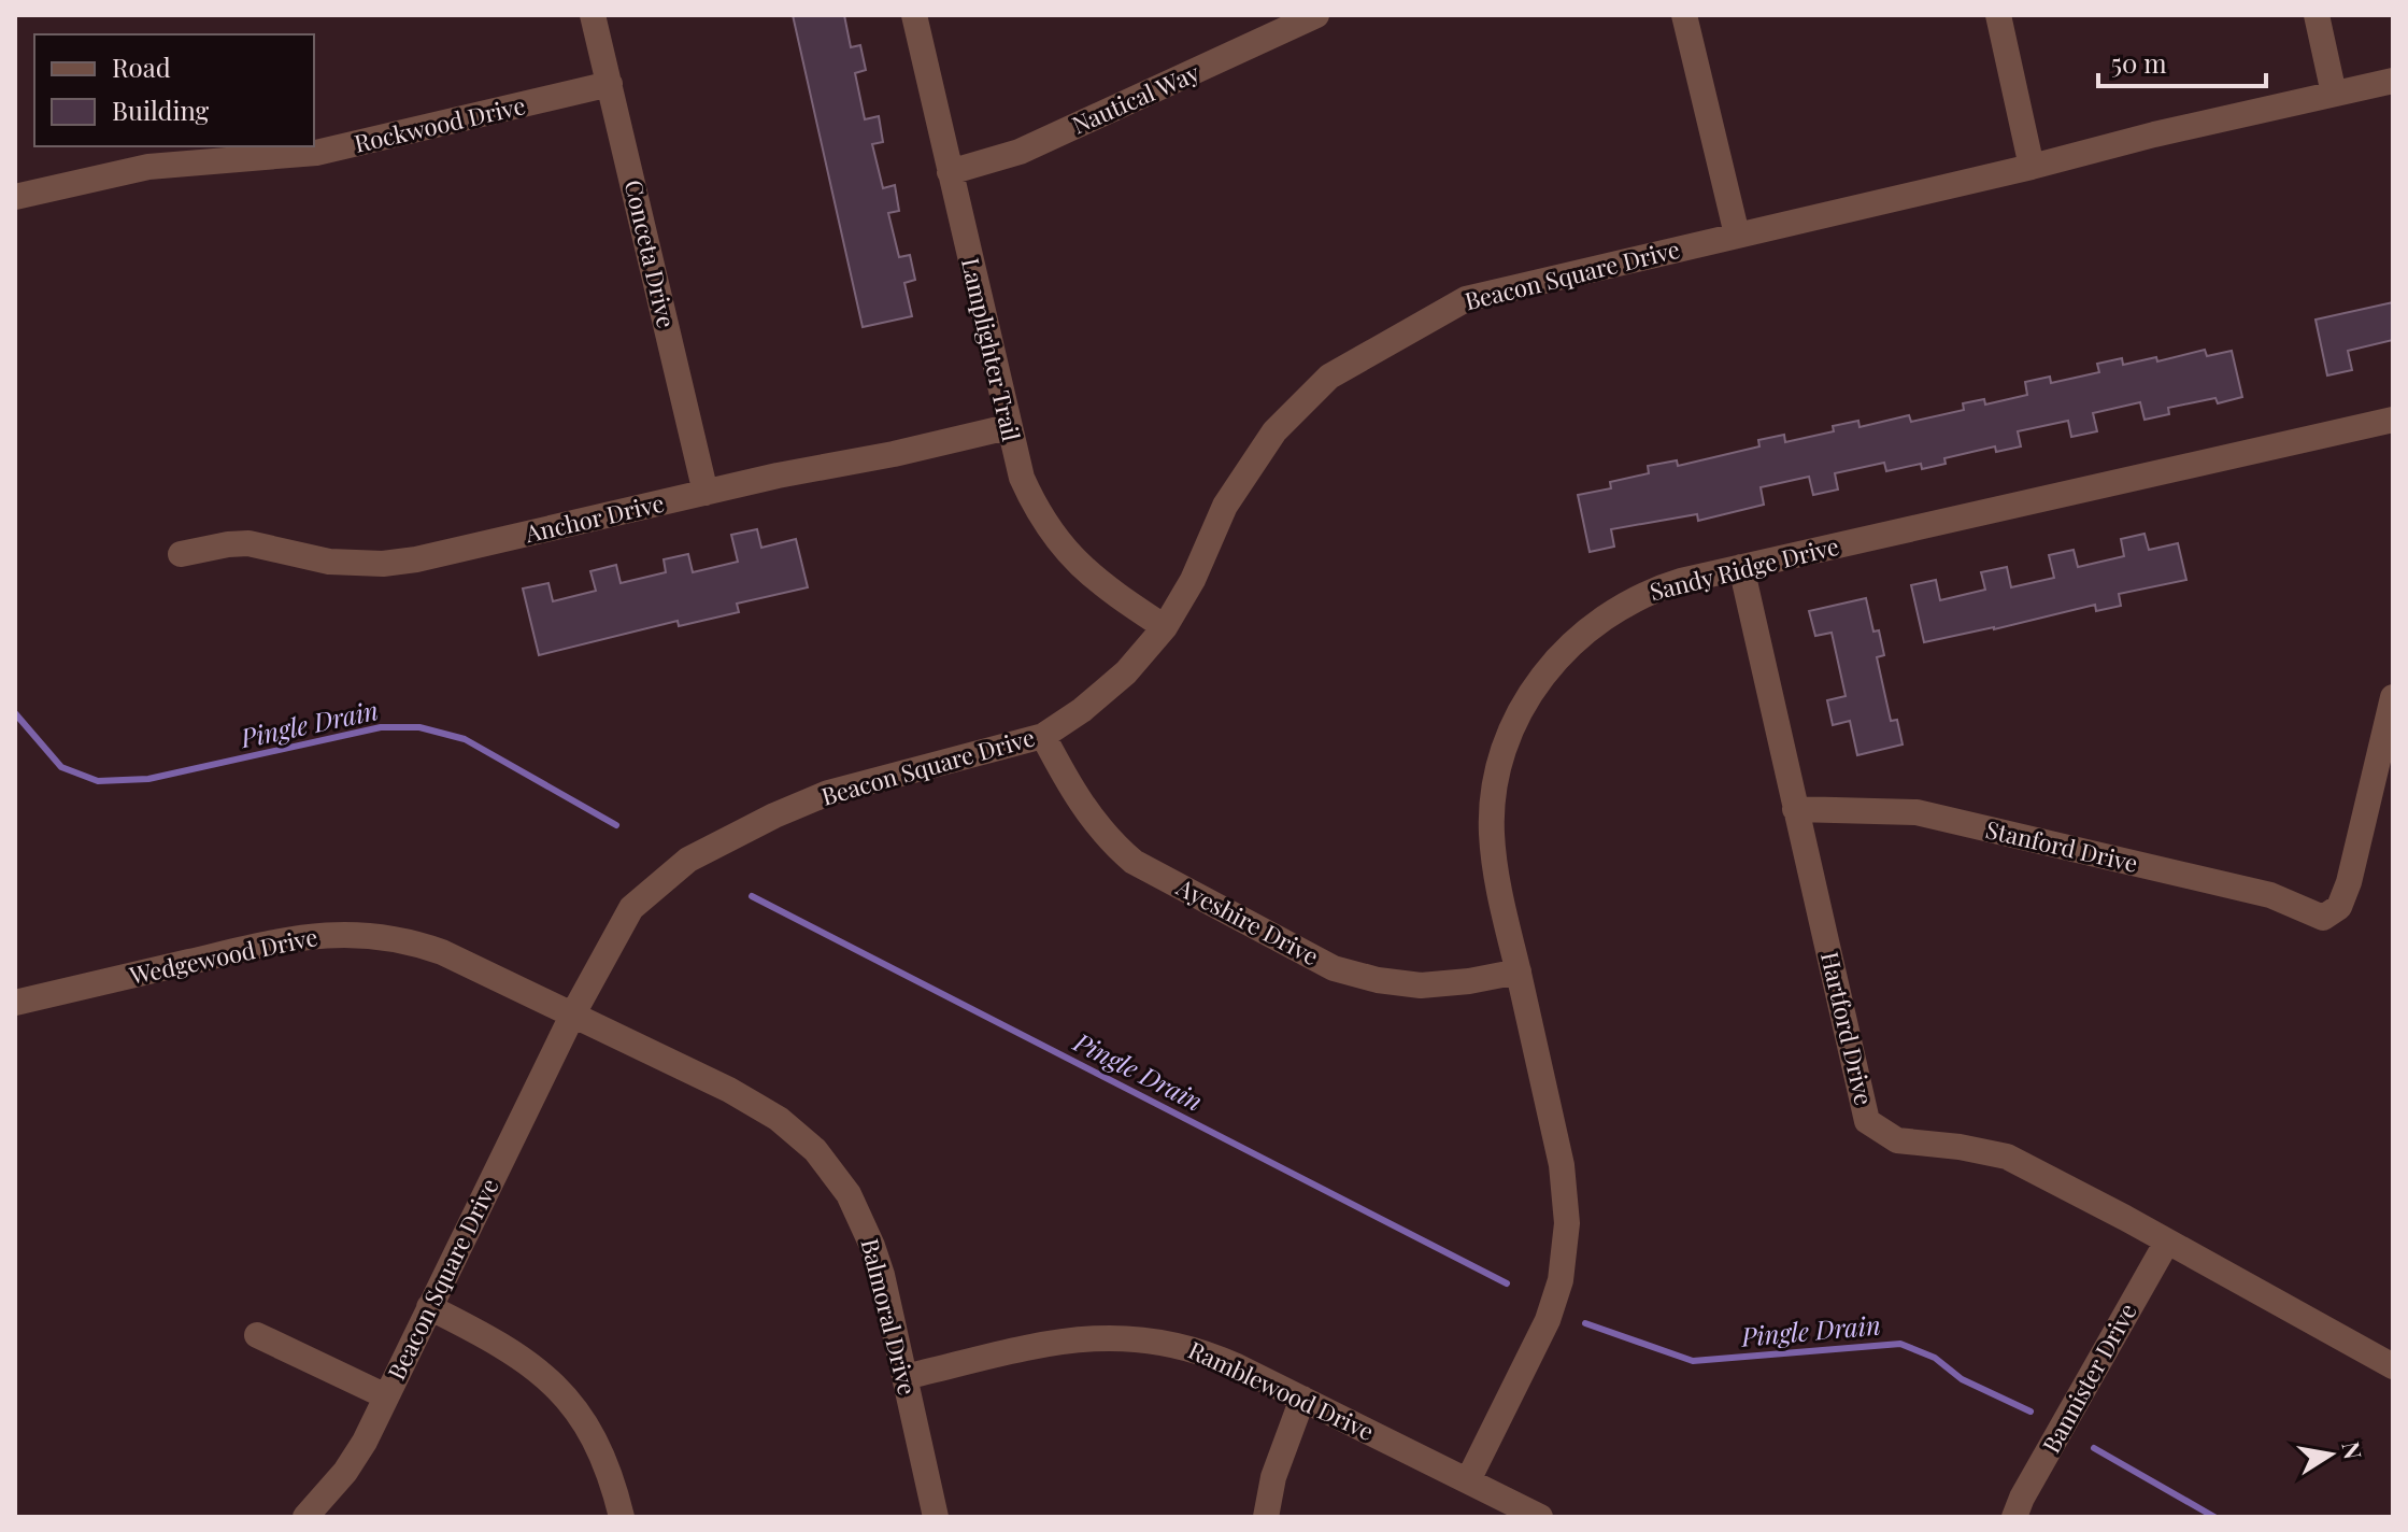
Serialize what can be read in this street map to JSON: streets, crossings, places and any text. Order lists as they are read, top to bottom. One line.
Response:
{"streets":{"street":["Nautical Way","Rockwood Drive","Conceta Drive","Beacon Square Drive","Lamplighter Trail","Anchor Drive","Sandy Ridge Drive","Stanford Drive","Ayeshire Drive","Wedgewood Drive","Hartford Drive","Balmoral Drive","Bannister Drive","Ramblewood Drive"]},"crossings":[["Nautical Way","Lamplighter Trail"],["Rockwood Drive","Conceta Drive"],["Conceta Drive","Anchor Drive"],["Beacon Square Drive","Lamplighter Trail"],["Beacon Square Drive","Ayeshire Drive"],["Beacon Square Drive","Wedgewood Drive"],["Beacon Square Drive","Balmoral Drive"],["Lamplighter Trail","Anchor Drive"],["Sandy Ridge Drive","Ayeshire Drive"],["Sandy Ridge Drive","Hartford Drive"],["Sandy Ridge Drive","Ramblewood Drive"],["Stanford Drive","Hartford Drive"],["Wedgewood Drive","Balmoral Drive"],["Hartford Drive","Bannister Drive"],["Balmoral Drive","Ramblewood Drive"]],"water":["Pingle Drain"],"legend":["Road","Building"],"scale_bar":"50 m","north":"right"}
